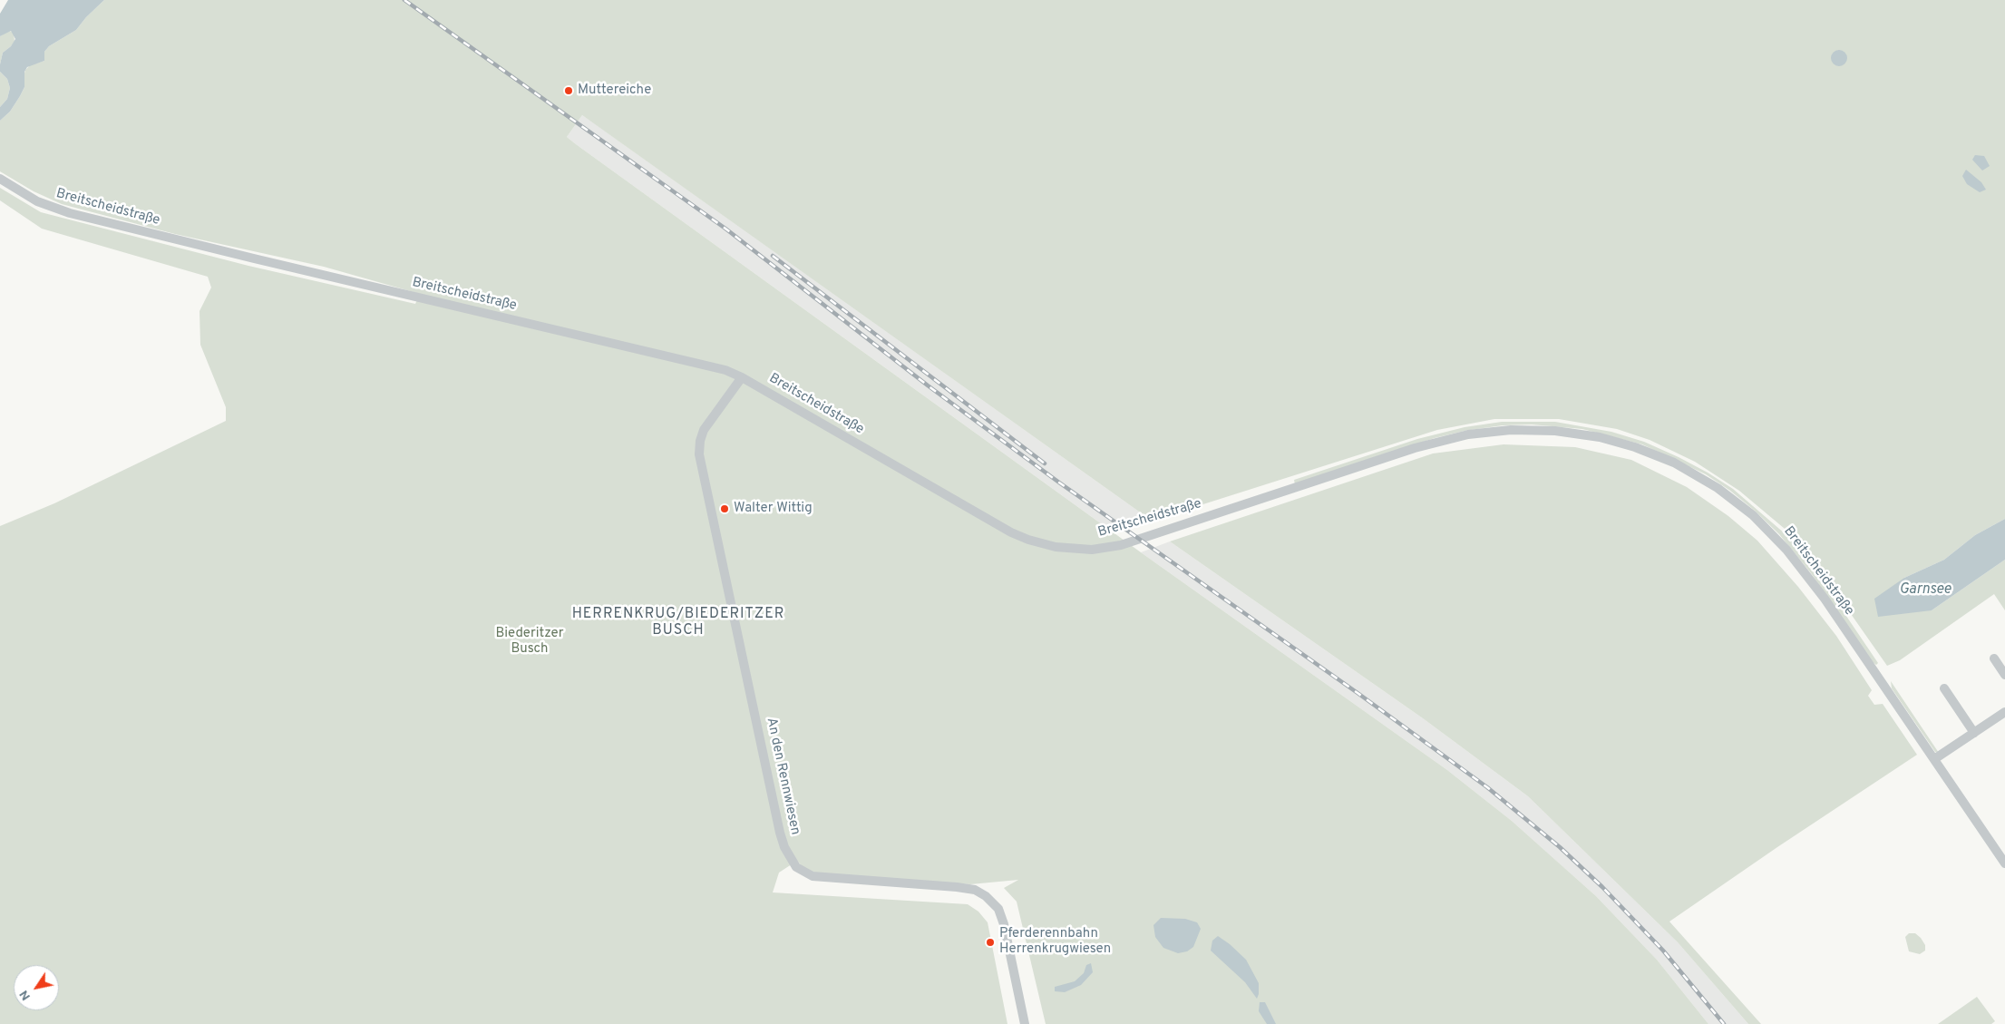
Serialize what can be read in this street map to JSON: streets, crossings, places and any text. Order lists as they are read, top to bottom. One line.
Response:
{"streets":{"street":["Breitscheidstraße","An den Rennwiesen"]},"crossings":[["Breitscheidstraße","An den Rennwiesen"]],"districts":["HERRENKRUG/BIEDERITZER BUSCH"],"water":["Garnsee"],"parks":["Biederitzer Busch"],"places":["Muttereiche","Walter Wittig","Pferderennbahn Herrenkrugwiesen"],"north":"bottom left"}
